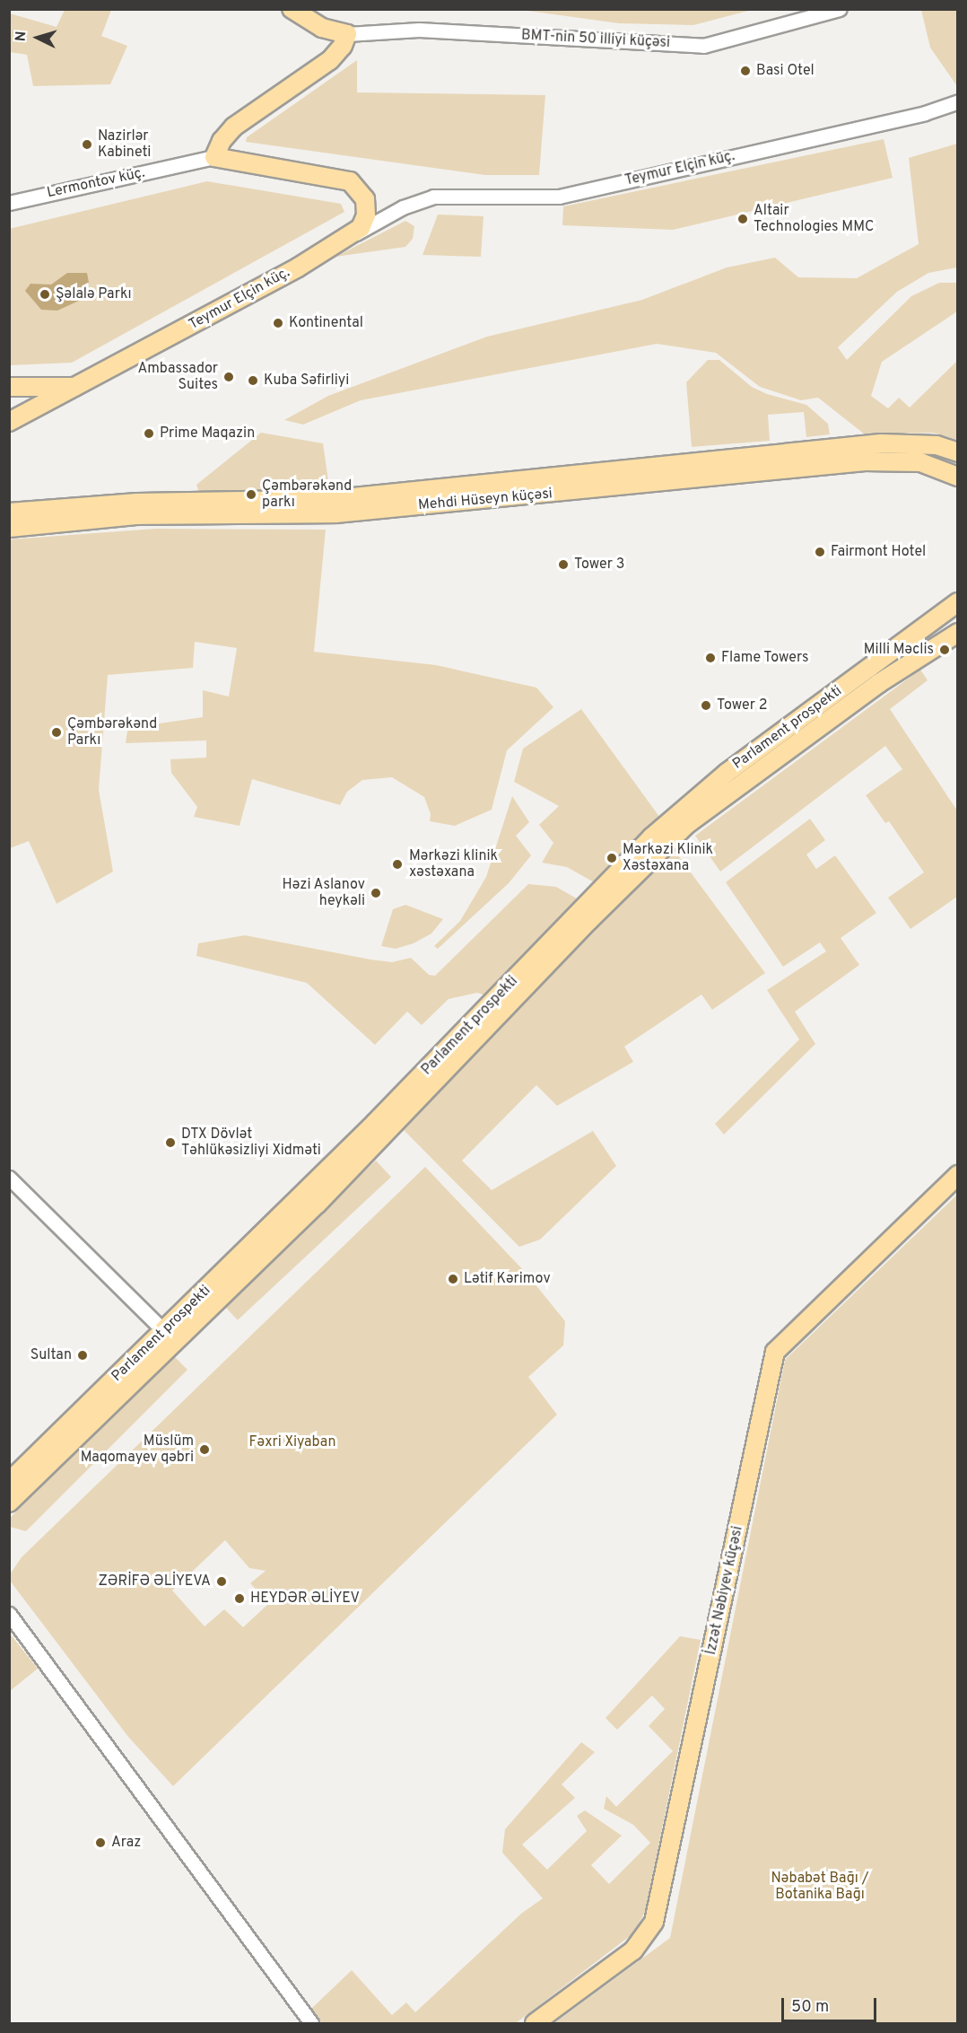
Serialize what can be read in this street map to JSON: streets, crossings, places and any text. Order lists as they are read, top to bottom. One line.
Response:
{"streets":{"main road":["Teymur Elçin küç.","Lermontov küç.","Mehdi Hüseyn küçəsi","Parlament prospekti","İzzət Nəbiyev küçəsi"],"street":["BMT-nin 50 illiyi küçəsi"]},"crossings":[["Teymur Elçin küç.","Lermontov küç."]],"parks":["Fəxri Xiyaban","Nəbabət Bağı / Botanika Bağı"],"places":["Basi Otel","Nazirlər Kabineti","Altair Technologies MMC","Şəlalə Parkı","Kontinental","Ambassador Suites","Kuba Səfirliyi","Prime Maqazin","Çəmbərəkənd parkı","Fairmont Hotel","Tower 3","Milli Məclis","Flame Towers","Tower 2","Çəmbərəkənd Parkı","Mərkəzi Klinik Xəstəxana","Mərkəzi klinik xəstəxana","Həzi Aslanov heykəli","DTX Dövlət Təhlükəsizliyi Xidməti","Lətif Kərimov","Sultan","Müslüm Maqomayev qəbri","ZƏRİFƏ ƏLİYEVA","HEYDƏR ƏLİYEV","Araz"],"scale_bar":"50 m","north":"left"}
